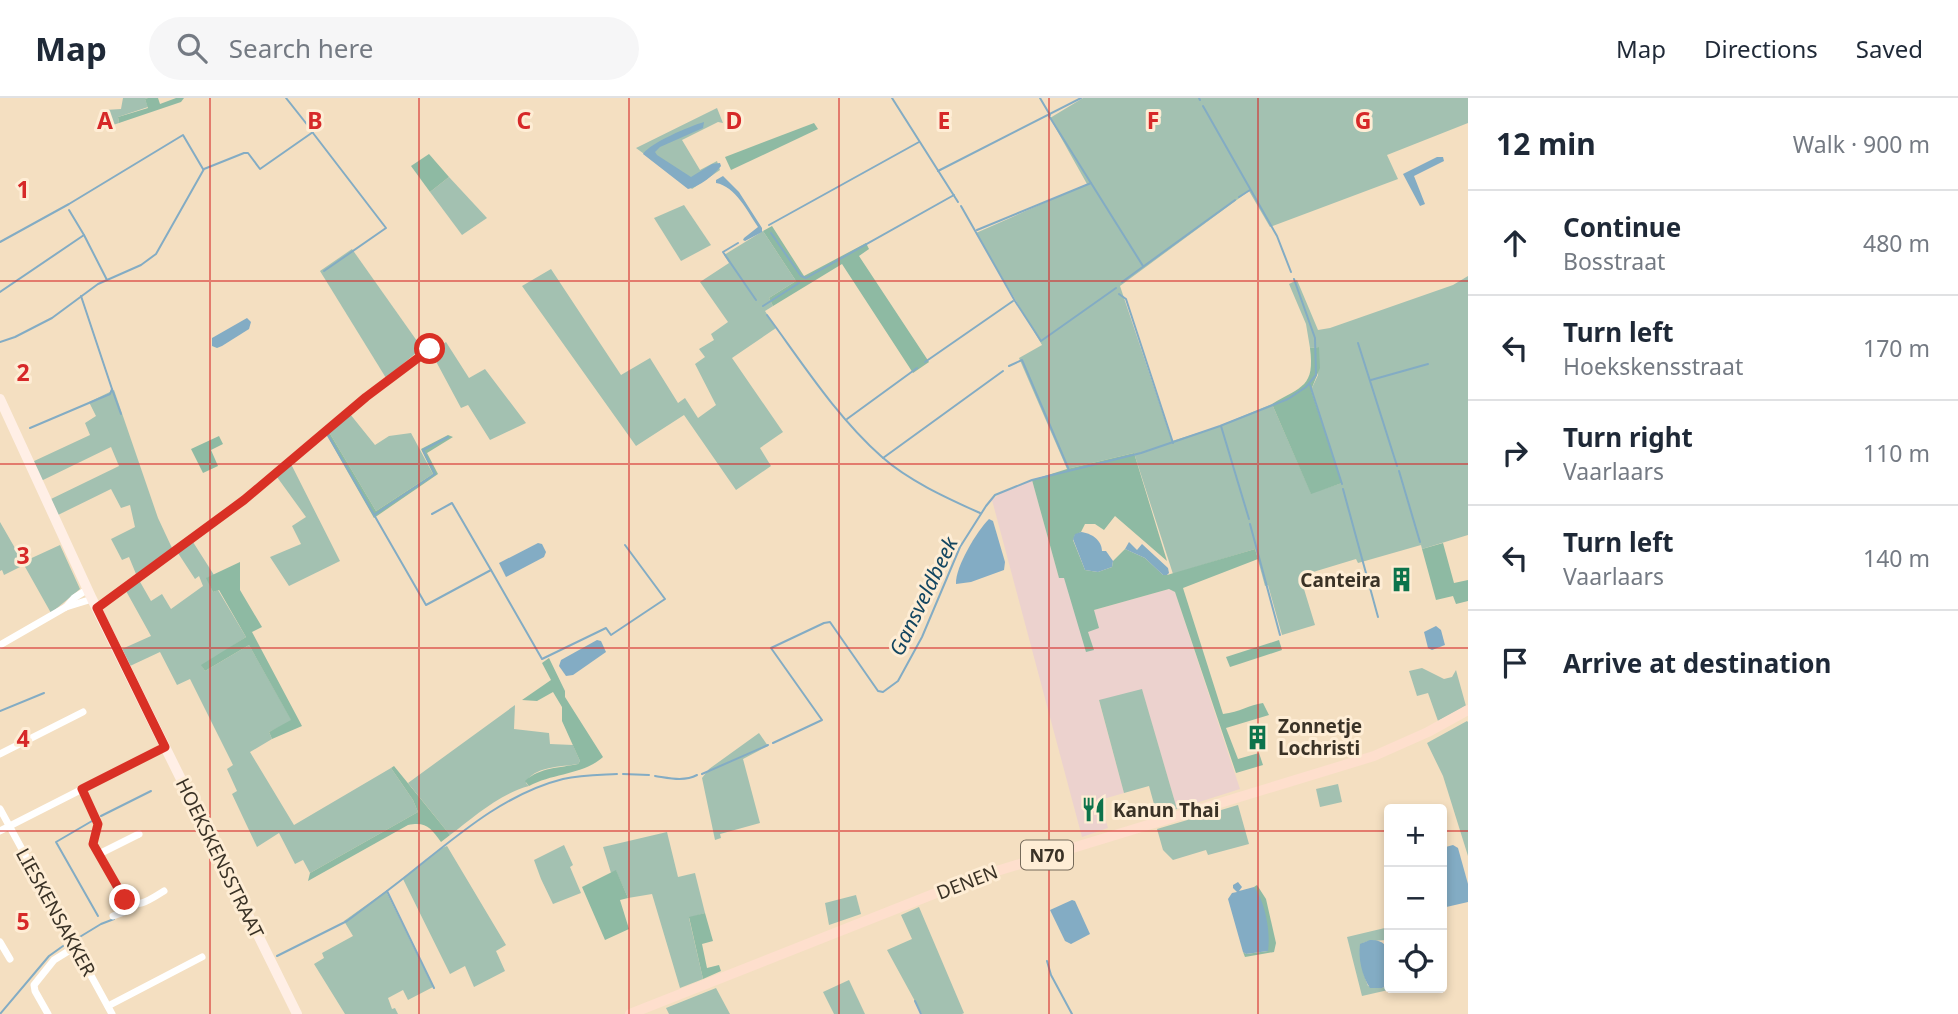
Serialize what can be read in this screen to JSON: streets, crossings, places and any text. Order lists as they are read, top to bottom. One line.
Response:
{"streets":{"main road":["N70","DENEN"],"street":["HOEKSKENSSTRAAT","LIESKENSAKKER"]},"water":["Gansveldbeek"],"places":{"building":["Canteira","Zonnetje Lochristi"],"restaurant":["Kanun Thai"]},"page":{"header":"Map","search":"Search here","nav":["Map","Directions","Saved"],"heading":["12 min","Walk · 900 m"],"list":[["Continue","Bosstraat","480 m"],["Turn left","Hoekskensstraat","170 m"],["Turn right","Vaarlaars","110 m"],["Turn left","Vaarlaars","140 m"],"Arrive at destination"],"map_buttons":["+","−"]},"grid":{"columns":["A","B","C","D","E","F","G"],"rows":["1","2","3","4","5"]}}
